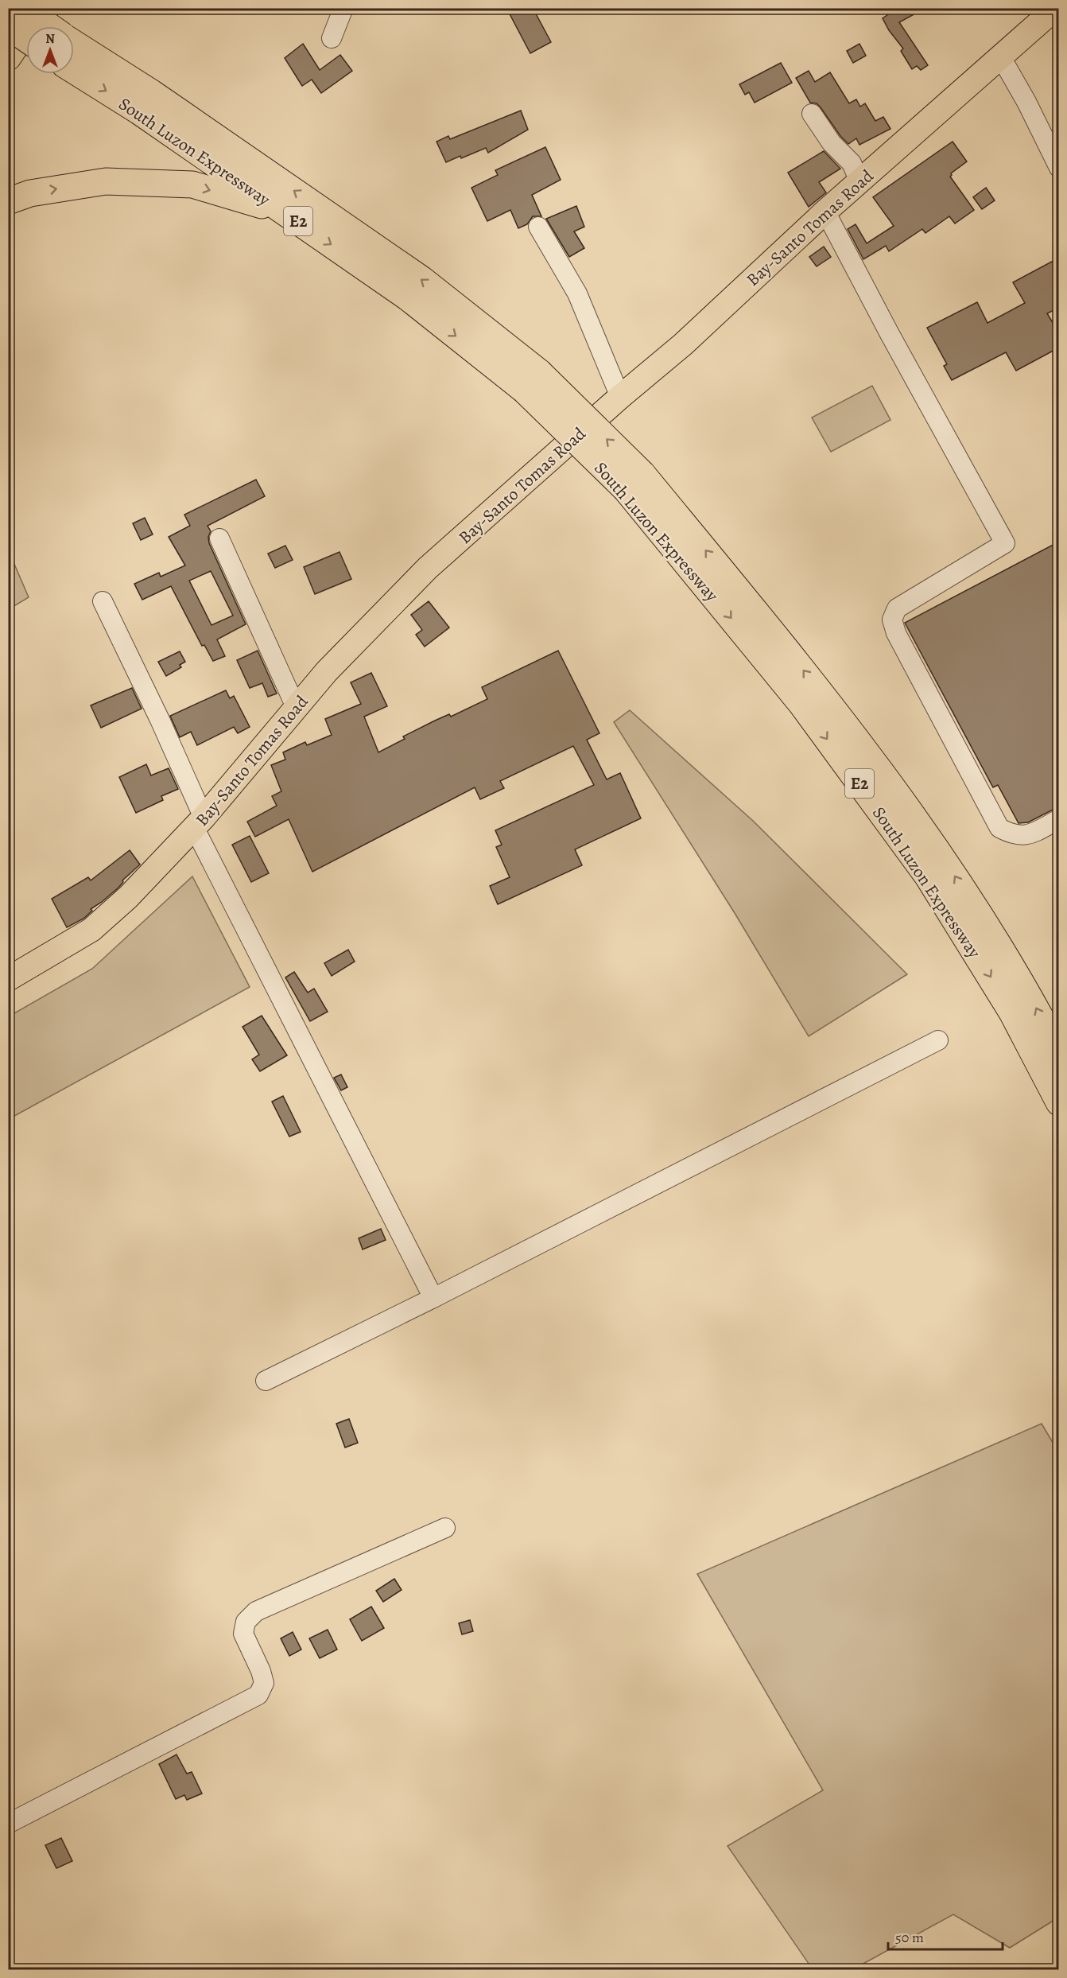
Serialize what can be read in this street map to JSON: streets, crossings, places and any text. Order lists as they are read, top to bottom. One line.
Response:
{"streets":{"highway":["South Luzon Expressway","E2"],"main road":["Bay-Santo Tomas Road"]},"scale_bar":"50 m","north":"top"}
